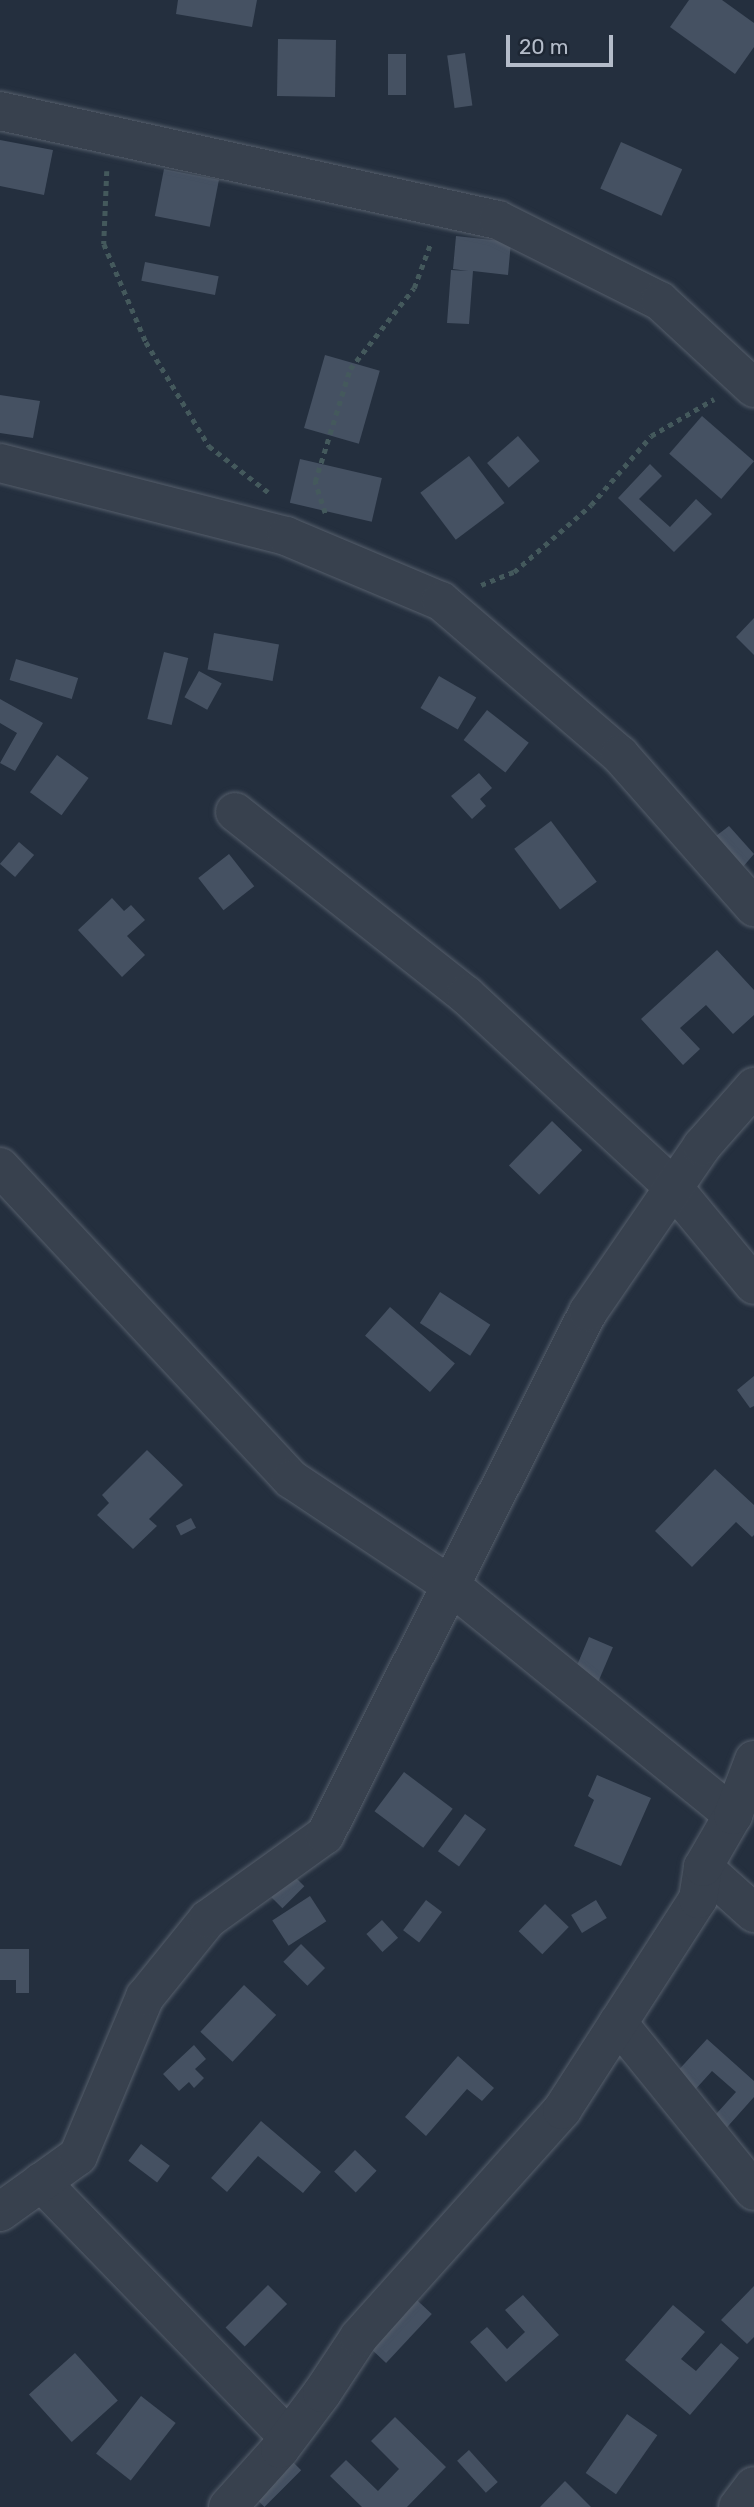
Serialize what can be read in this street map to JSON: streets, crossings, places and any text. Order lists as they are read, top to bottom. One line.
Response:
{"scale_bar":"20 m"}
